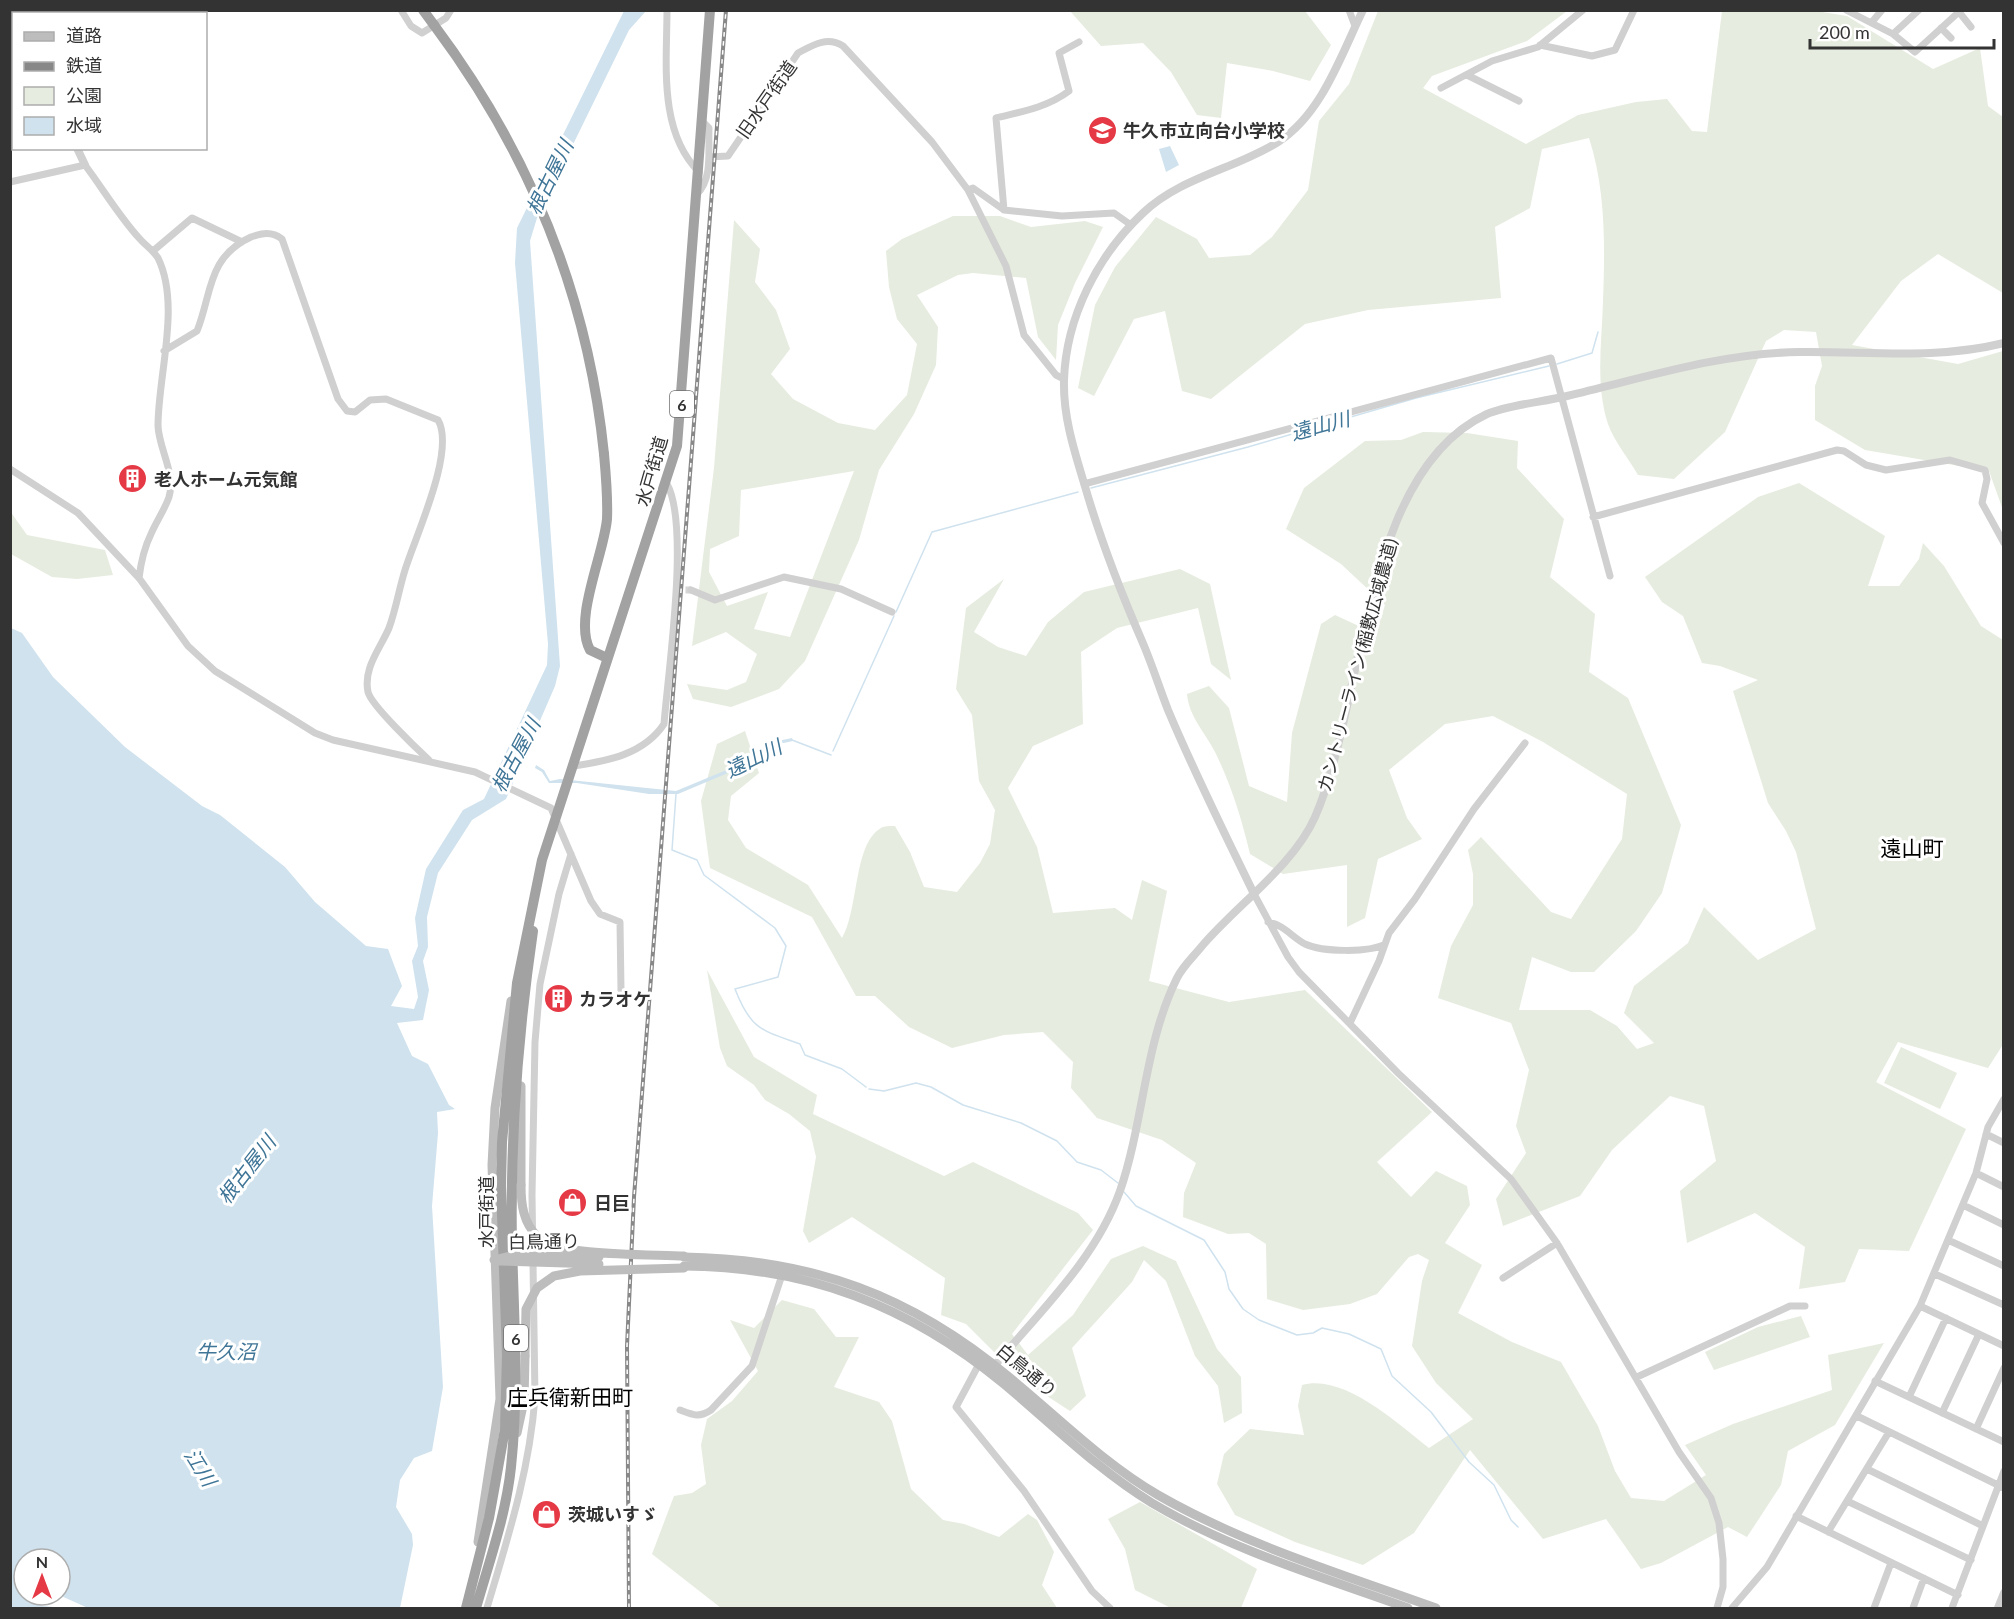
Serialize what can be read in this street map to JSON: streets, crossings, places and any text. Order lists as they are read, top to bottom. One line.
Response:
{"streets":{"highway":["6","水戸街道"],"main road":["白鳥通り"],"street":["旧水戸街道","カントリーライン(稲敷広域農道)"]},"crossings":[["カントリーライン(稲敷広域農道)","白鳥通り"]],"districts":["遠山町","庄兵衛新田町"],"water":["根古屋川","遠山川","牛久沼","江川"],"places":{"school or university":["牛久市立向台小学校"],"building":["老人ホーム元気館","カラオケ"],"shop":["日巨","茨城いすゞ"]},"legend":["道路","鉄道","公園","水域"],"scale_bar":"200 m","north":"top"}
